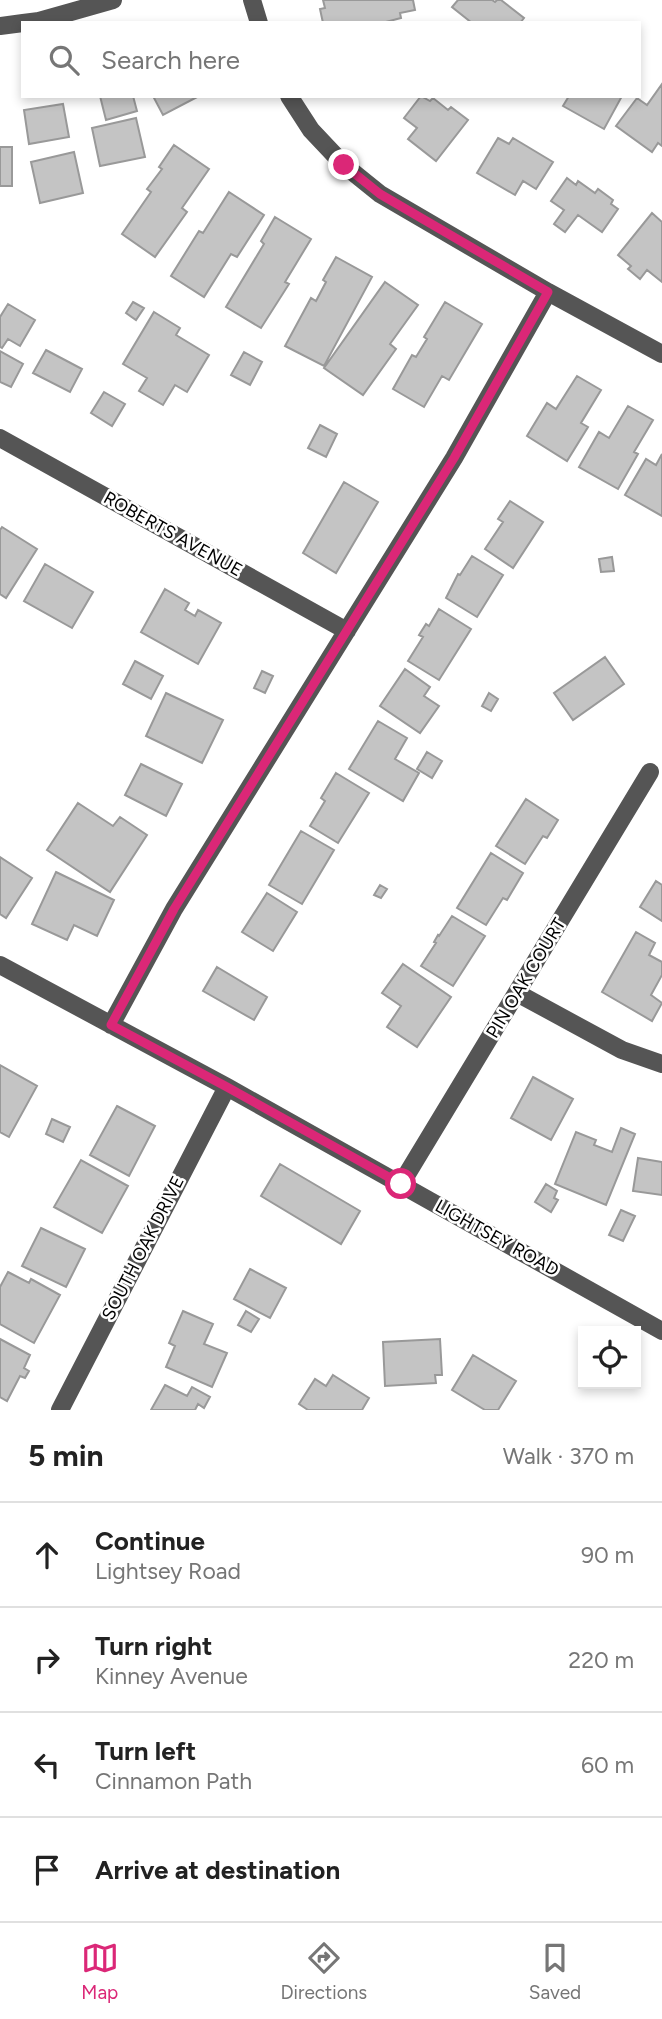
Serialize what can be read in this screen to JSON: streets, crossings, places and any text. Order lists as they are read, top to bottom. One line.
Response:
{"streets":{"street":["ROBERTS AVENUE","PIN OAK COURT","LIGHTSEY ROAD","SOUTH OAK DRIVE"]},"crossings":[["PIN OAK COURT","LIGHTSEY ROAD"],["LIGHTSEY ROAD","SOUTH OAK DRIVE"]],"page":{"search":"Search here","heading":["5 min","Walk · 370 m"],"list":[["Continue","Lightsey Road","90 m"],["Turn right","Kinney Avenue","220 m"],["Turn left","Cinnamon Path","60 m"],"Arrive at destination"],"nav":["Map","Directions","Saved"]}}
